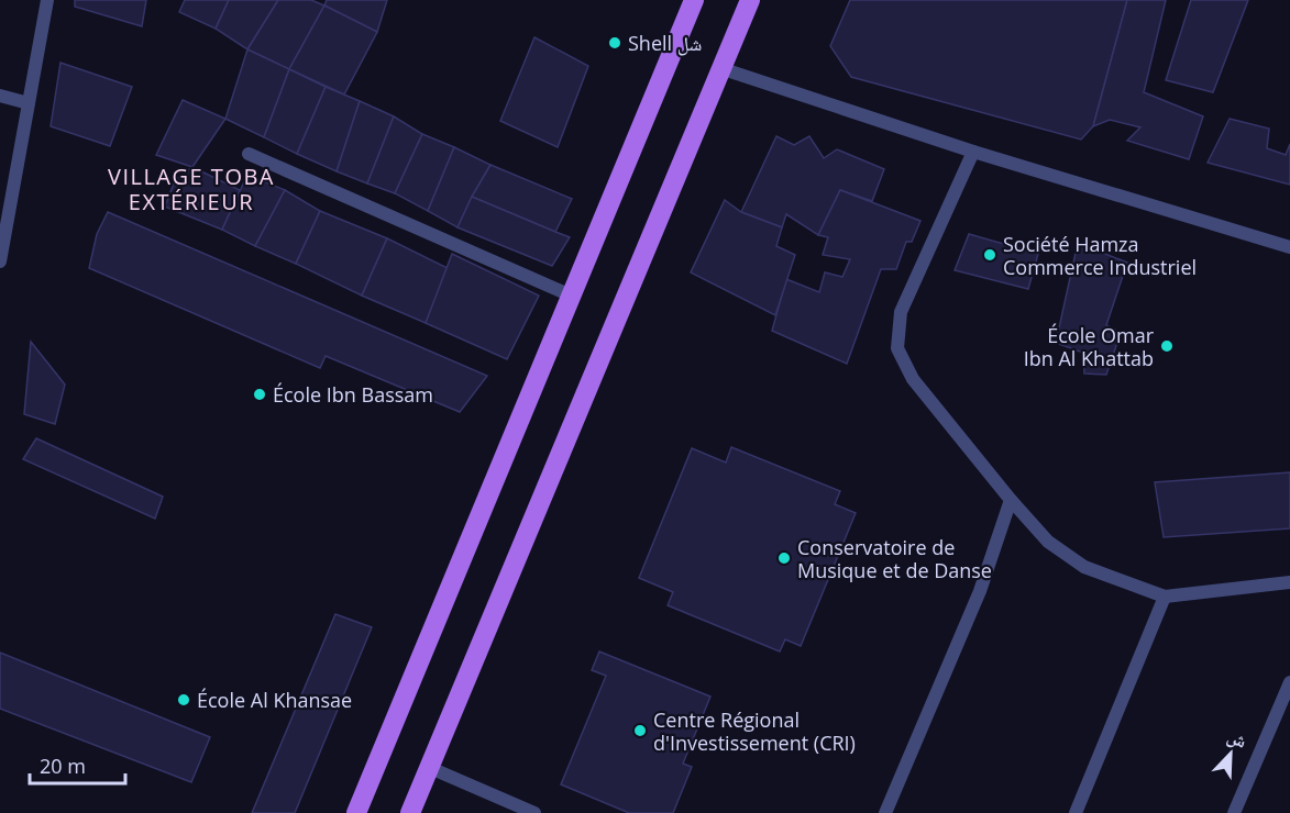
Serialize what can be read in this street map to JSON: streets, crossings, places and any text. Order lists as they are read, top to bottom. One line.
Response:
{"districts":["VILLAGE TOBA EXTÉRIEUR"],"places":["Shell شل","Société Hamza Commerce Industriel","École Omar Ibn Al Khattab","École Ibn Bassam","Conservatoire de Musique et de Danse","École Al Khansae","Centre Régional d'Investissement (CRI)"],"scale_bar":"20 m","north":"top right"}
